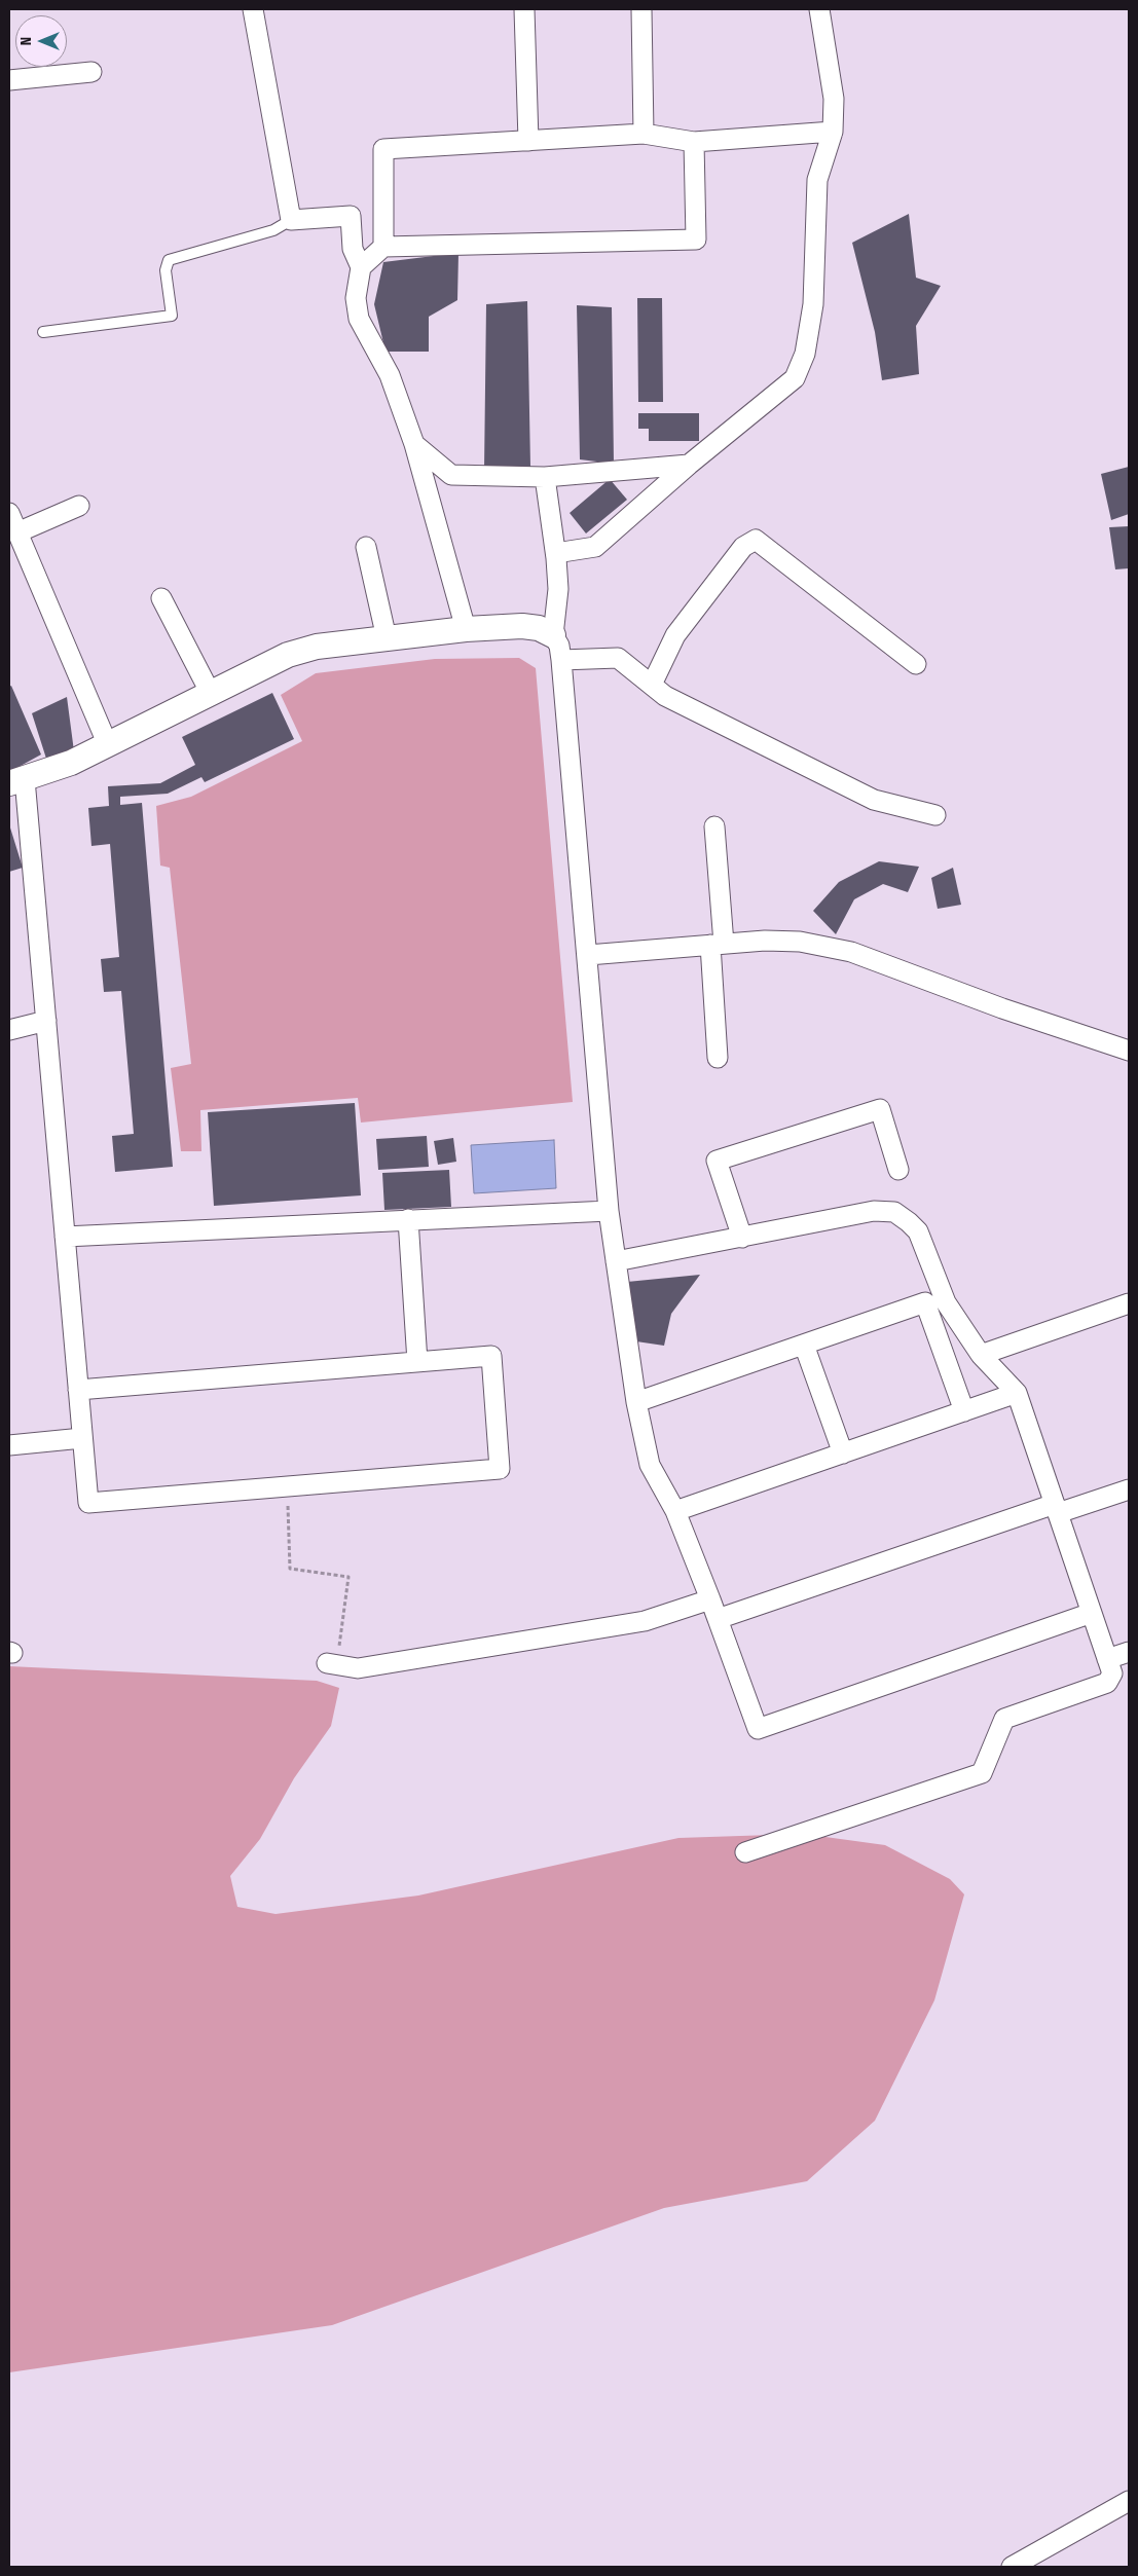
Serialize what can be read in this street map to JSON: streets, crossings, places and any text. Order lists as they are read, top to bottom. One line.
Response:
{"north":"left"}
